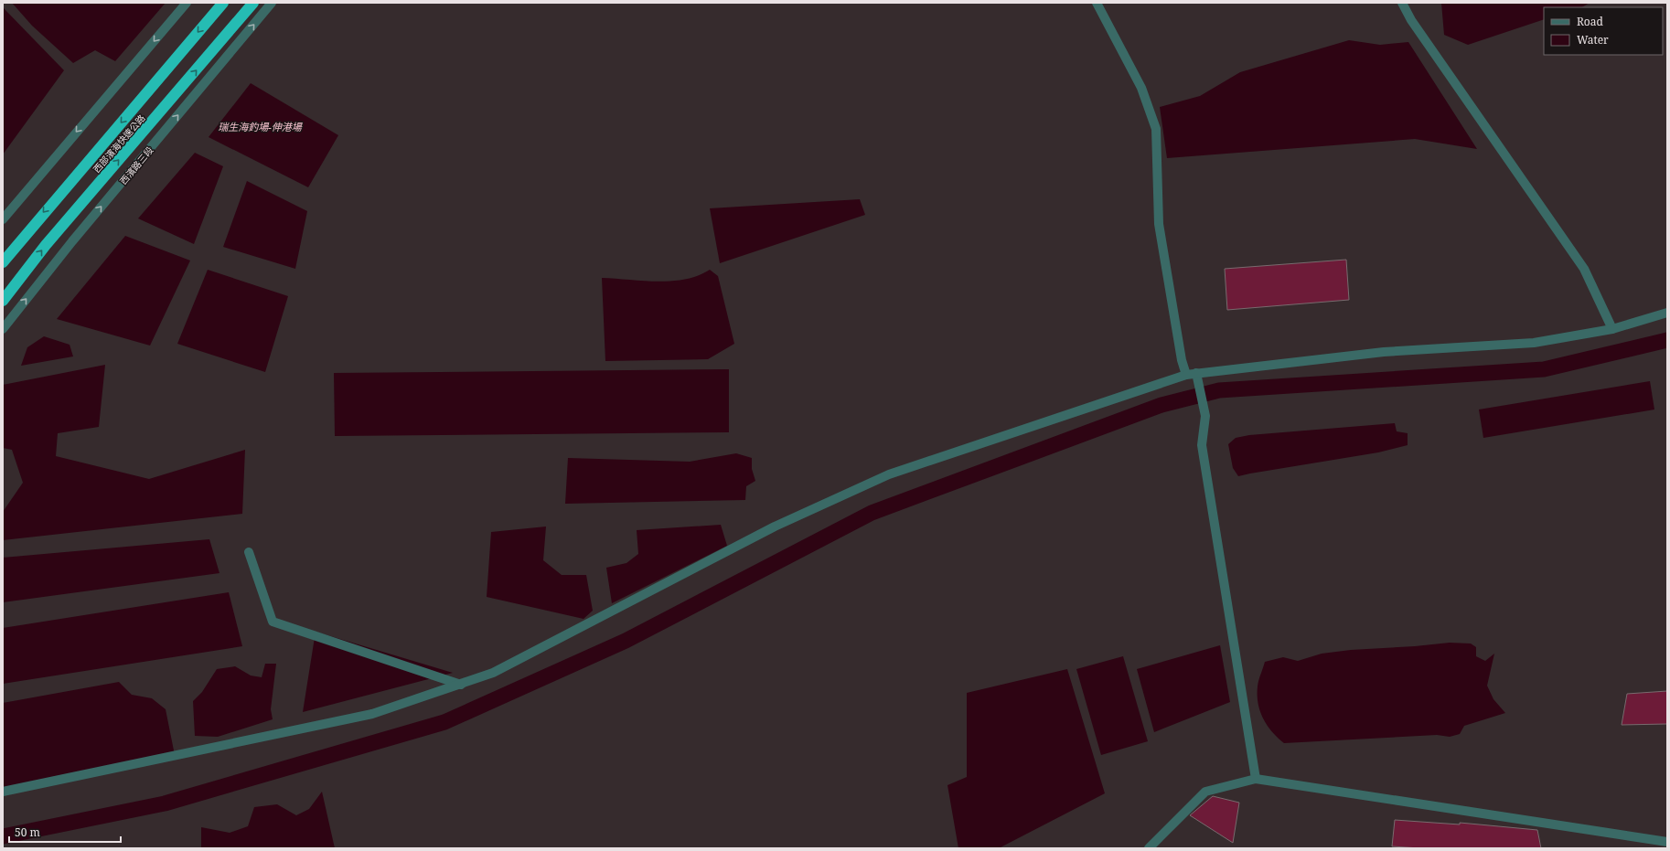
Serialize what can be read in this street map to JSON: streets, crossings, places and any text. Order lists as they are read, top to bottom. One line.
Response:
{"streets":{"highway":["西部濱海快速公路"],"street":["西濱路三段"]},"water":["瑞生海釣場-伸港場"],"legend":["Road","Water"],"scale_bar":"50 m"}
